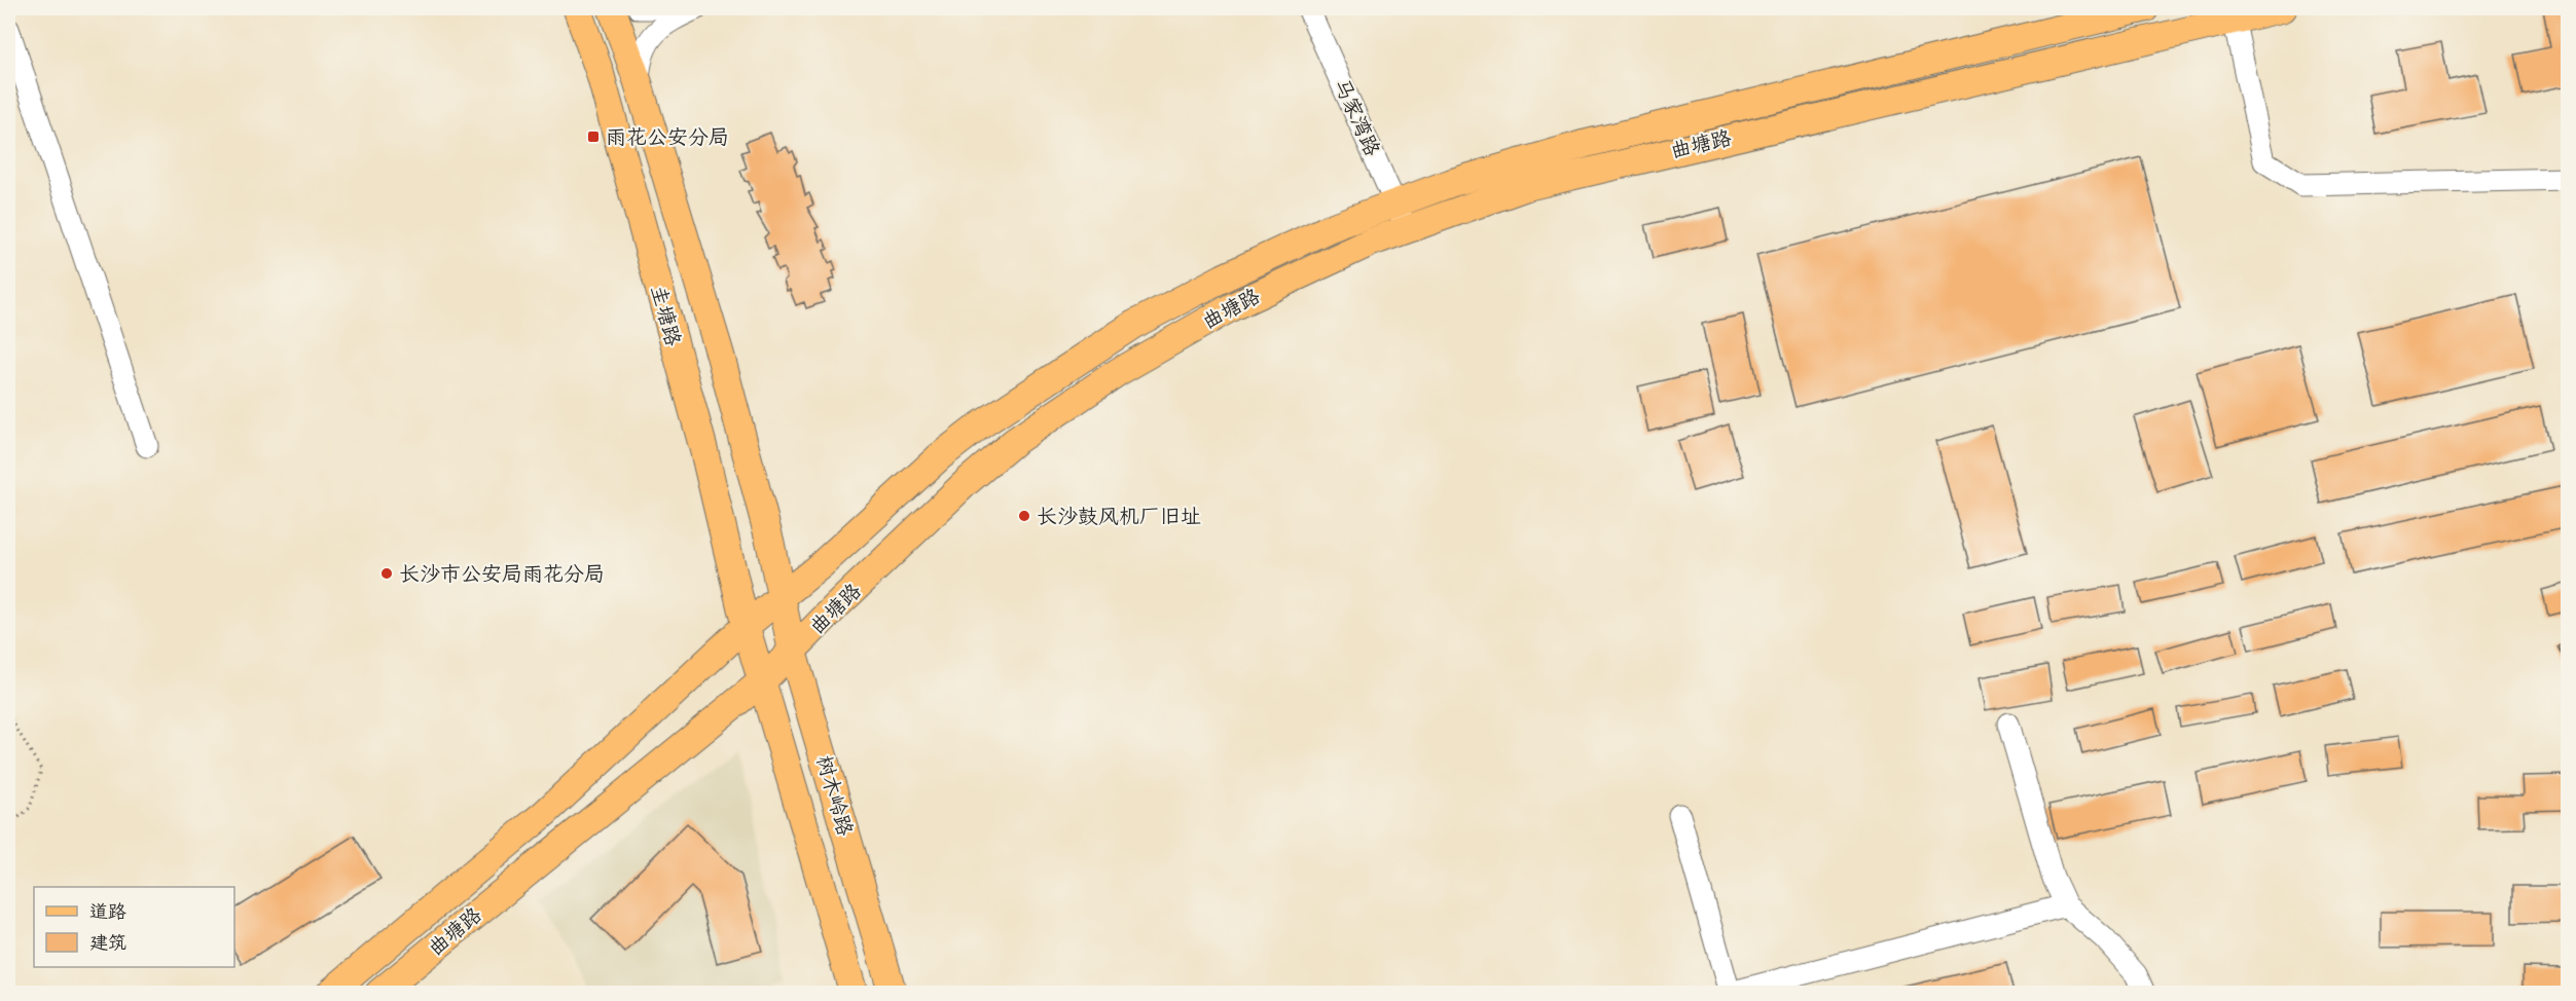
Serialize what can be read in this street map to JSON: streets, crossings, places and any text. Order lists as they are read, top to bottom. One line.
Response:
{"streets":{"main road":["曲塘路","圭塘路","树木岭路"],"street":["马家湾路"]},"crossings":[["马家湾路","曲塘路"],["曲塘路","圭塘路"],["曲塘路","树木岭路"],["圭塘路","树木岭路"]],"places":{"transit":["雨花公安分局"],"other":["长沙鼓风机厂旧址","长沙市公安局雨花分局"]},"legend":["道路","建筑"]}
